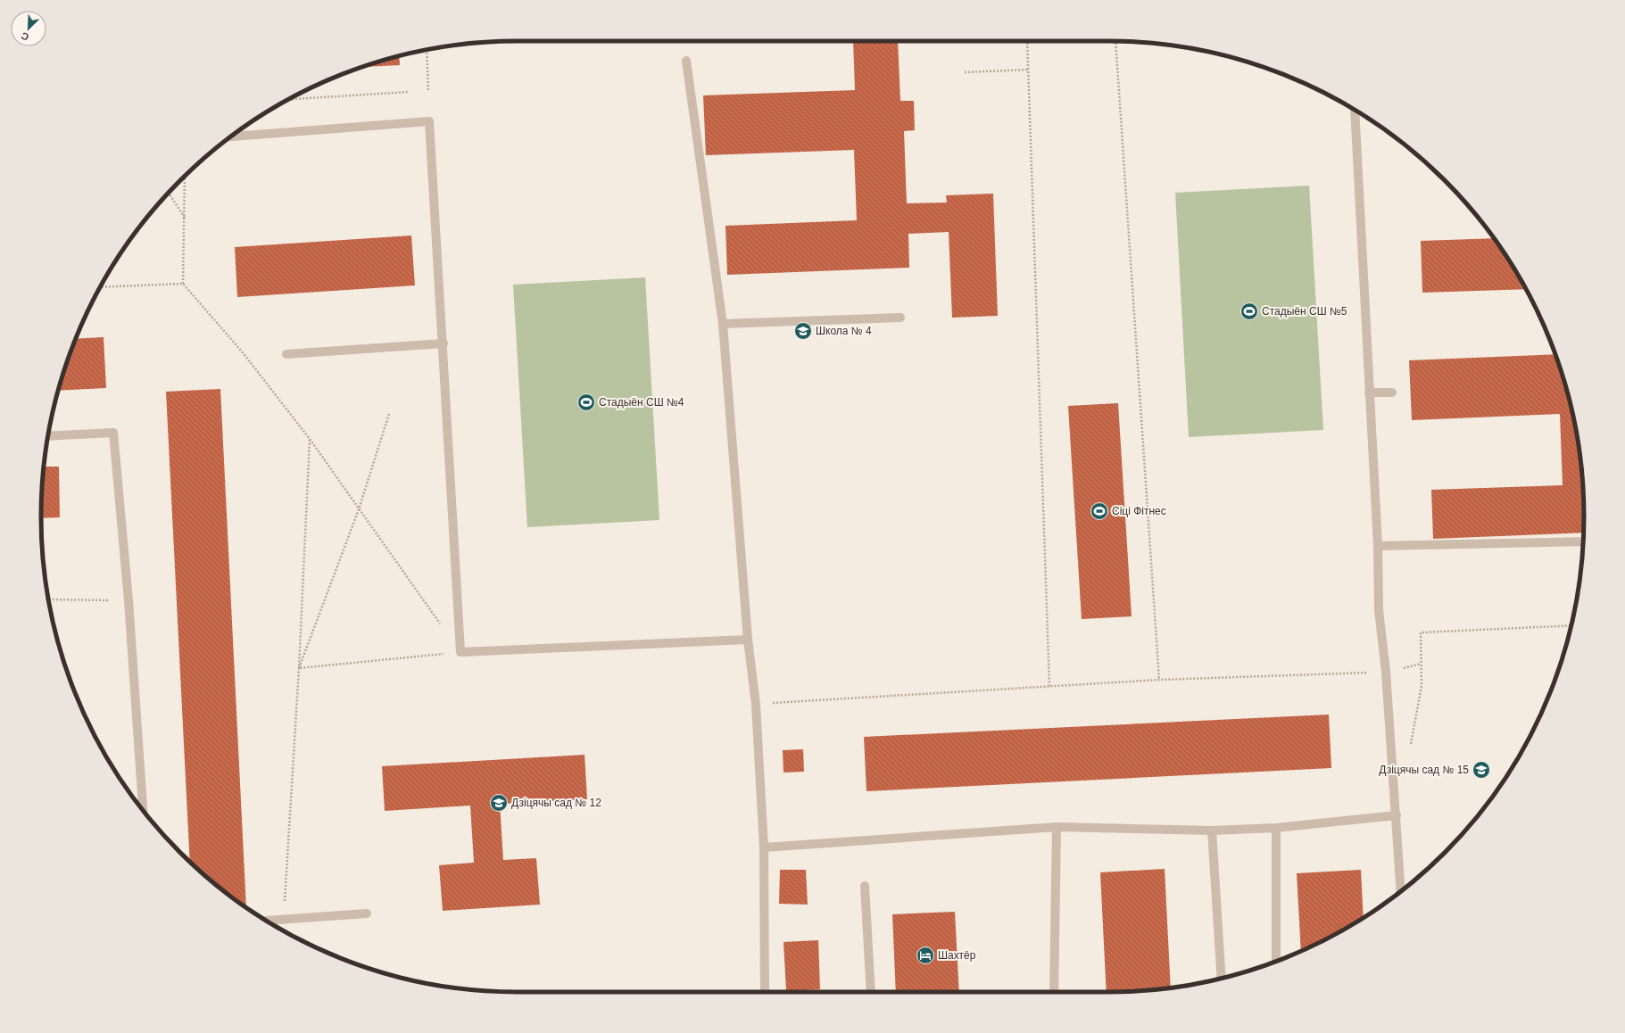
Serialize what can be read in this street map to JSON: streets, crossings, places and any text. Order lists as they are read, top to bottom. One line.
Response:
{"places":{"sports":["Стадыён СШ №5","Стадыён СШ №4","Сіці Фітнес"],"school or university":["Школа № 4","Дзіцячы сад № 15","Дзіцячы сад № 12"],"hotel":["Шахтёр"]},"north":"bottom left"}
